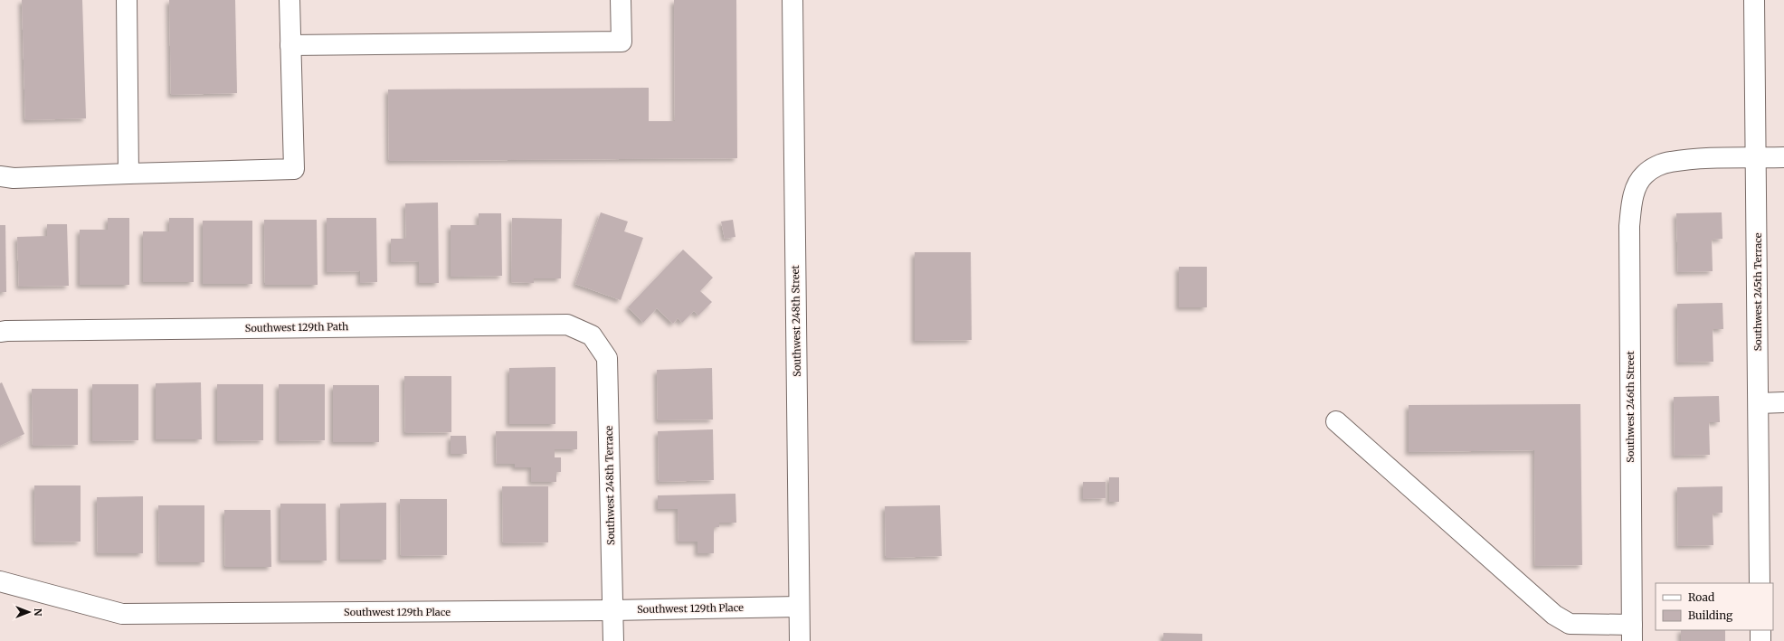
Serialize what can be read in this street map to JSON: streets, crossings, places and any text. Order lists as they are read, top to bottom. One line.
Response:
{"streets":{"street":["Southwest 245th Terrace","Southwest 248th Street","Southwest 129th Path","Southwest 246th Street","Southwest 248th Terrace","Southwest 129th Place"]},"crossings":[["Southwest 245th Terrace","Southwest 246th Street"],["Southwest 248th Street","Southwest 129th Place"],["Southwest 129th Path","Southwest 248th Terrace"],["Southwest 248th Terrace","Southwest 129th Place"]],"legend":["Road","Building"],"north":"right"}
